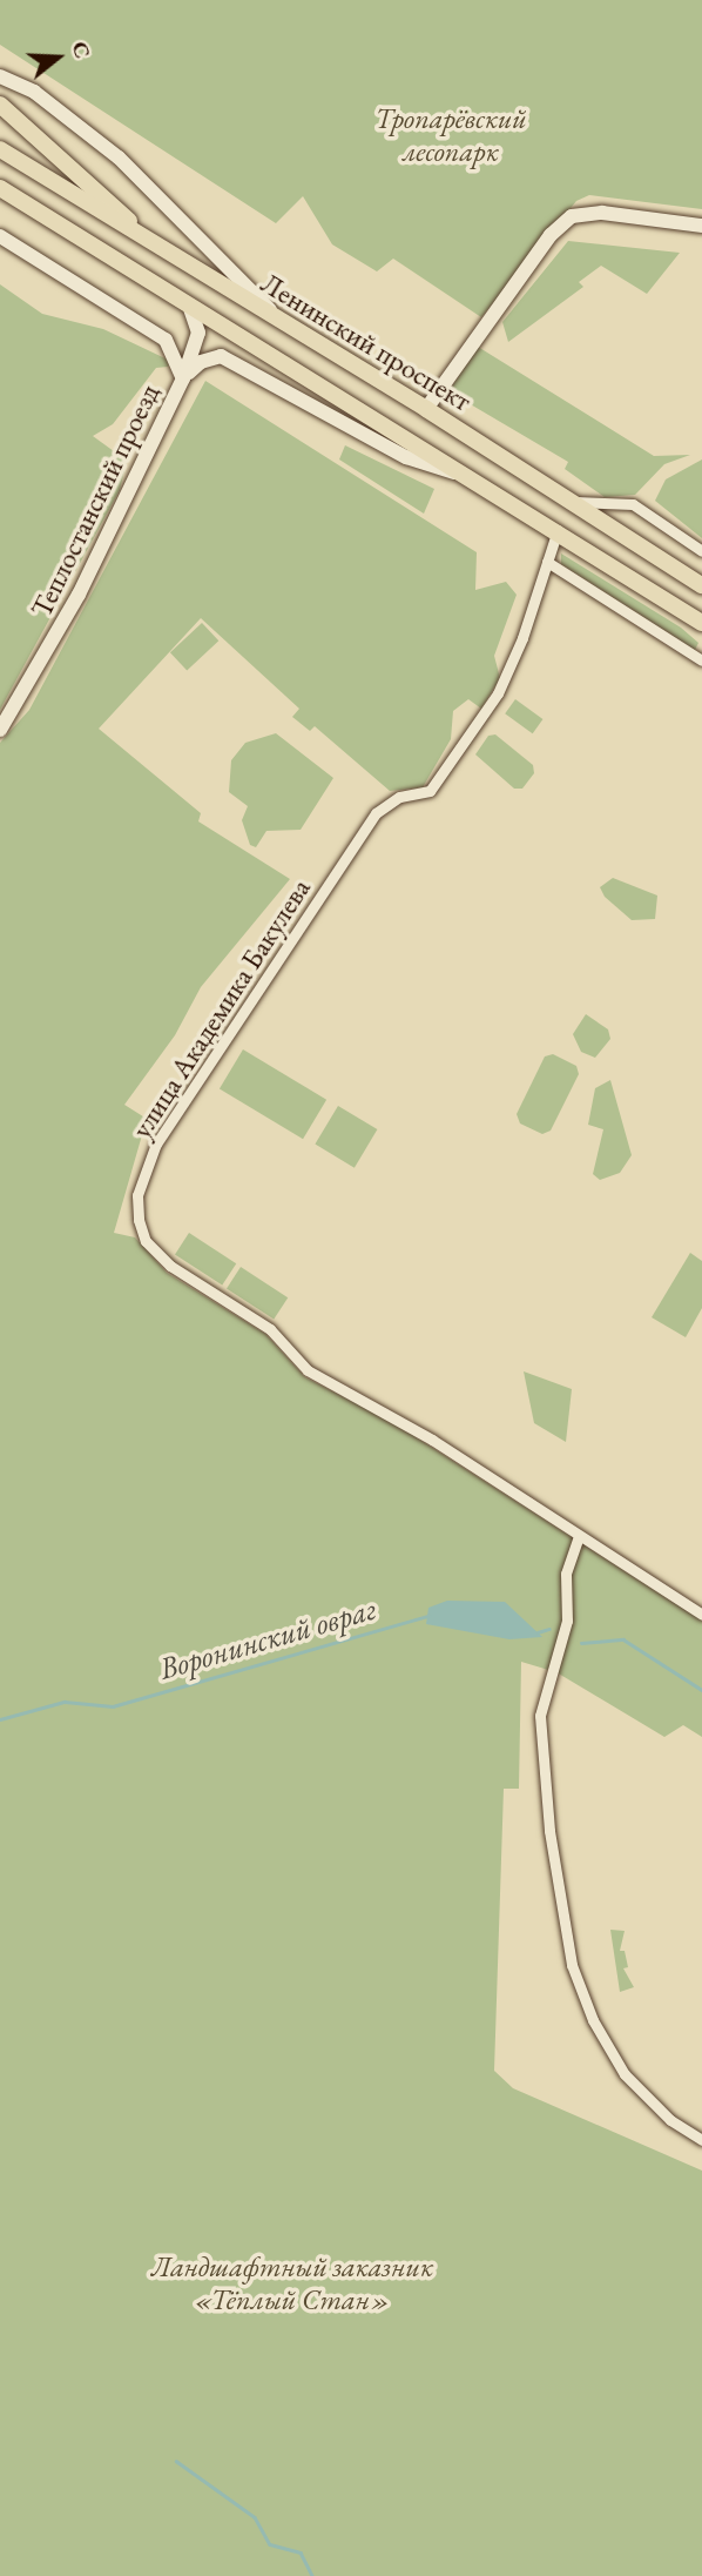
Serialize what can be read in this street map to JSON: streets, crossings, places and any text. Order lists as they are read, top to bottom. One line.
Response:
{"streets":{"main road":["Ленинский проспект"],"street":["Теплостанский проезд","улица Академика Бакулева"]},"water":["Воронинский овраг"],"parks":["Тропарёвский лесопарк","Ландшафтный заказник «Тёплый Стан»"],"north":"right"}
